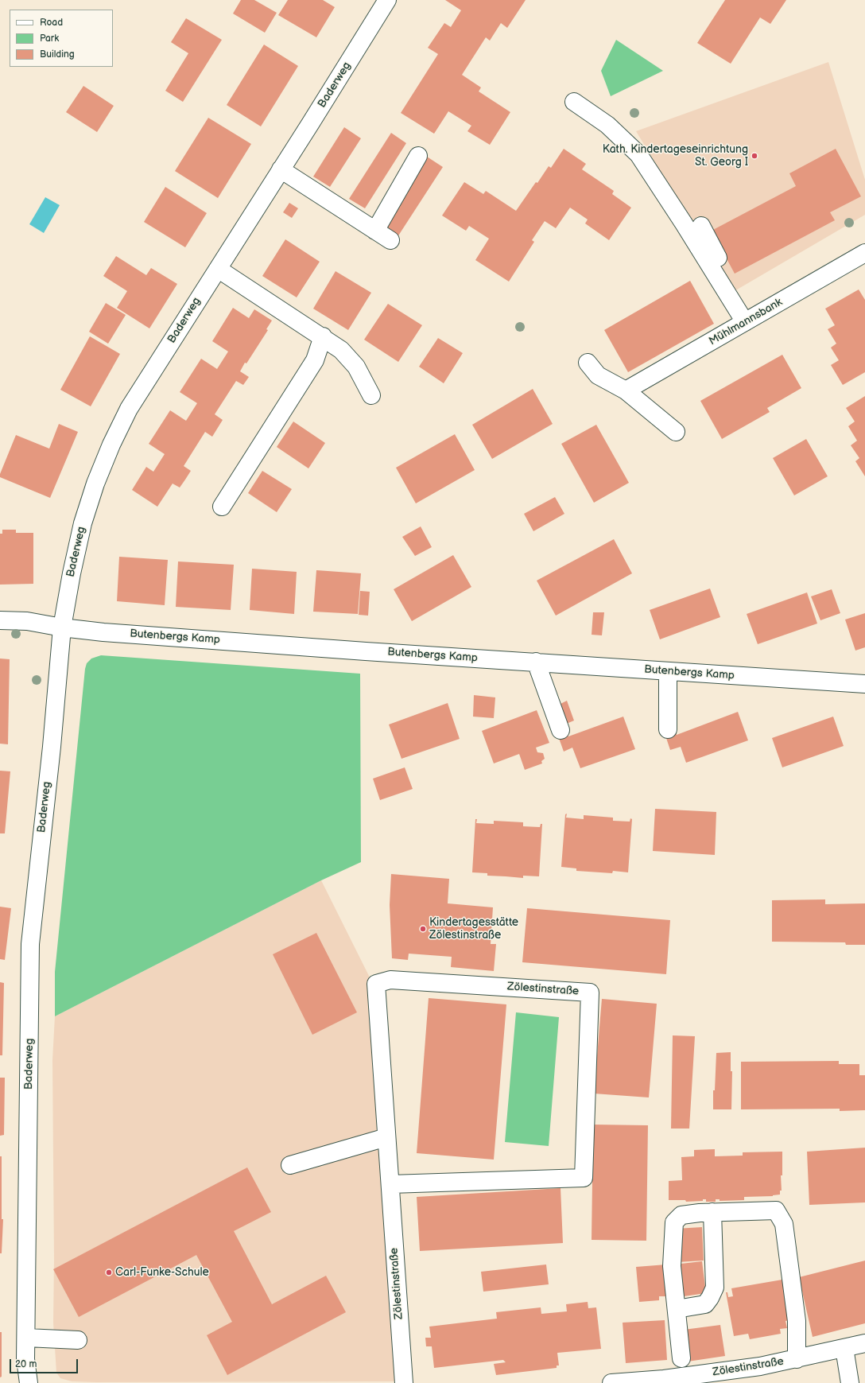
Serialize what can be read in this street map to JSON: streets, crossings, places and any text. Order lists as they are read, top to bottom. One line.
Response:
{"streets":{"street":["Baderweg","Mühlmannsbank","Butenbergs Kamp","Zölestinstraße"]},"crossings":[["Baderweg","Butenbergs Kamp"]],"places":["Kath. Kindertageseinrichtung St. Georg I","Kindertagesstätte Zölestinstraße","Carl-Funke-Schule"],"legend":["Road","Park","Building"],"scale_bar":"20 m"}
